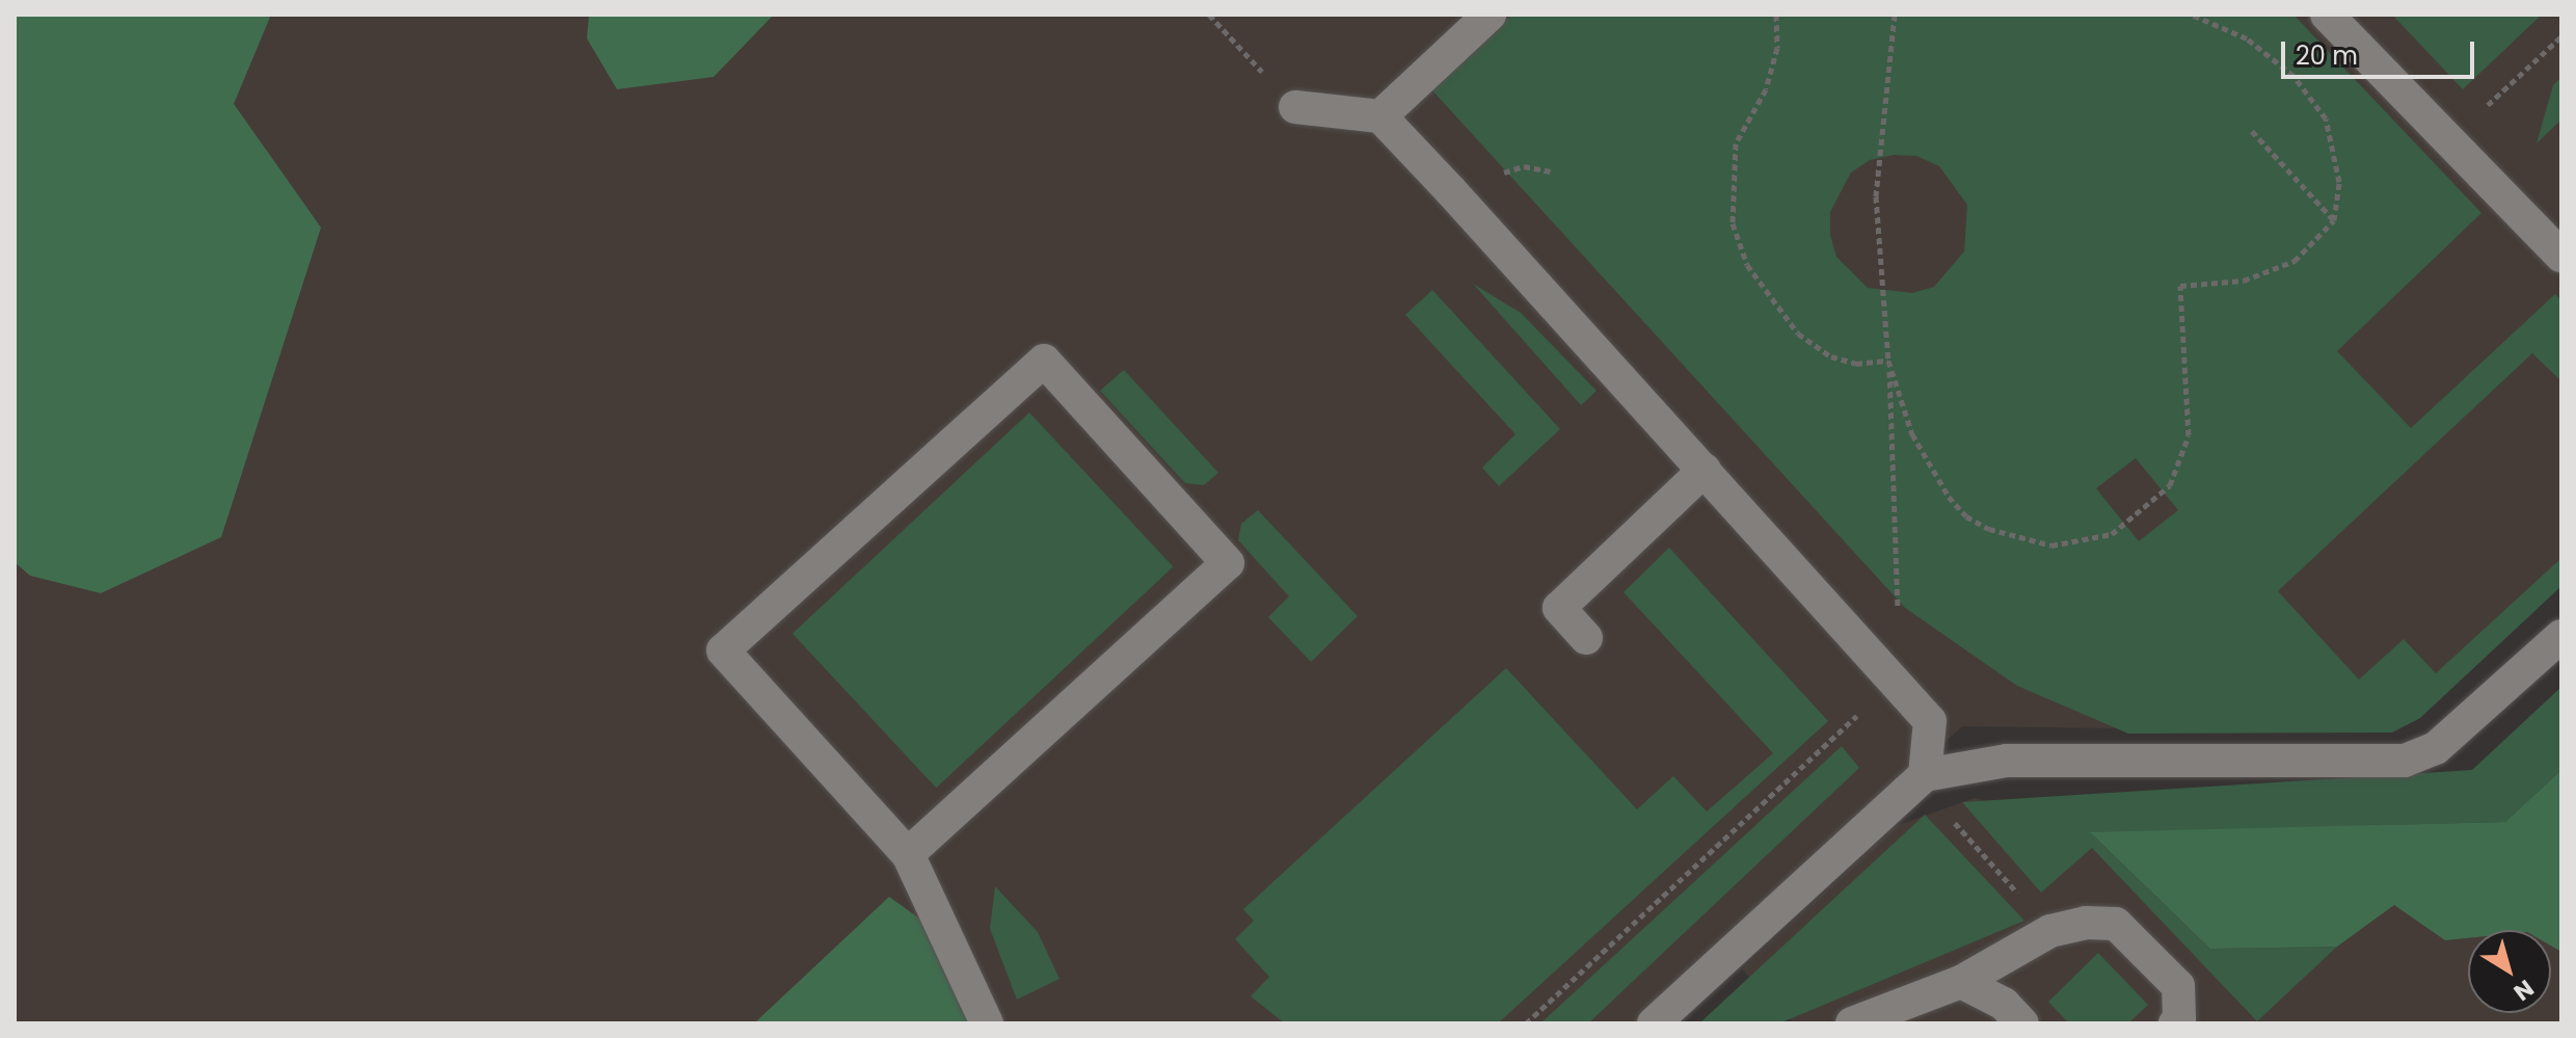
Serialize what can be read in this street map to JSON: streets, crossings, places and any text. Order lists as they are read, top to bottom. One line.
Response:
{"scale_bar":"20 m","north":"bottom right"}
